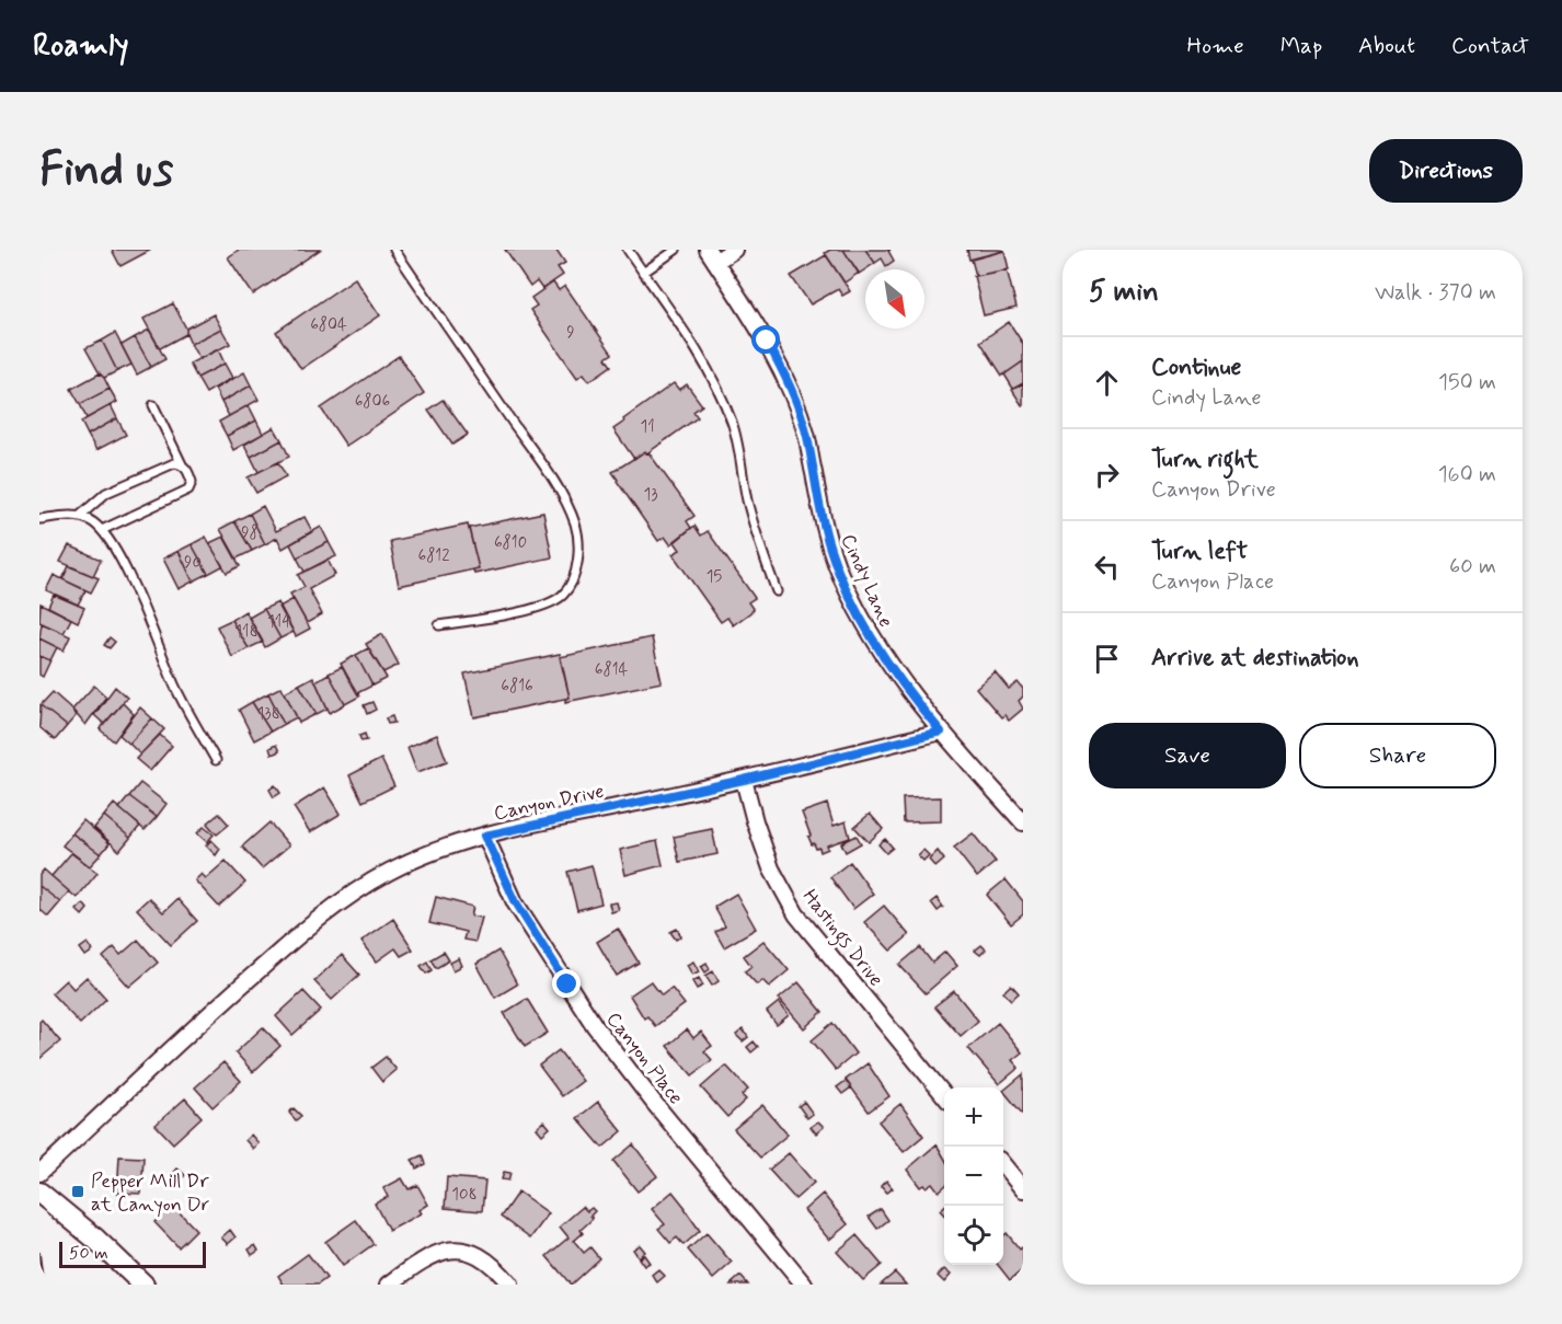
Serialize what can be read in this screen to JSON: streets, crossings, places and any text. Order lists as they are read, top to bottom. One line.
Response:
{"streets":{"street":["Cindy Lane","Canyon Drive","Hastings Drive","Canyon Place"]},"crossings":[["Cindy Lane","Canyon Drive"],["Canyon Drive","Hastings Drive"],["Canyon Drive","Canyon Place"]],"places":{"transit":["Pepper Mill Dr at Canyon Dr"]},"house_numbers":["6804","9","6806","11","13","98","6810","6812","90","15","114","118","6814","6816","138","108"],"scale_bar":"50 m","north":"bottom right","page":{"header":"Roamly","nav":["Home","Map","About","Contact"],"buttons":["Directions",["Save","Share"]],"title":"Find us","heading":["5 min","Walk · 370 m"],"list":[["Continue","Cindy Lane","150 m"],["Turn right","Canyon Drive","160 m"],["Turn left","Canyon Place","60 m"],"Arrive at destination"],"map_buttons":["+","−"],"scale":"50 m"}}
